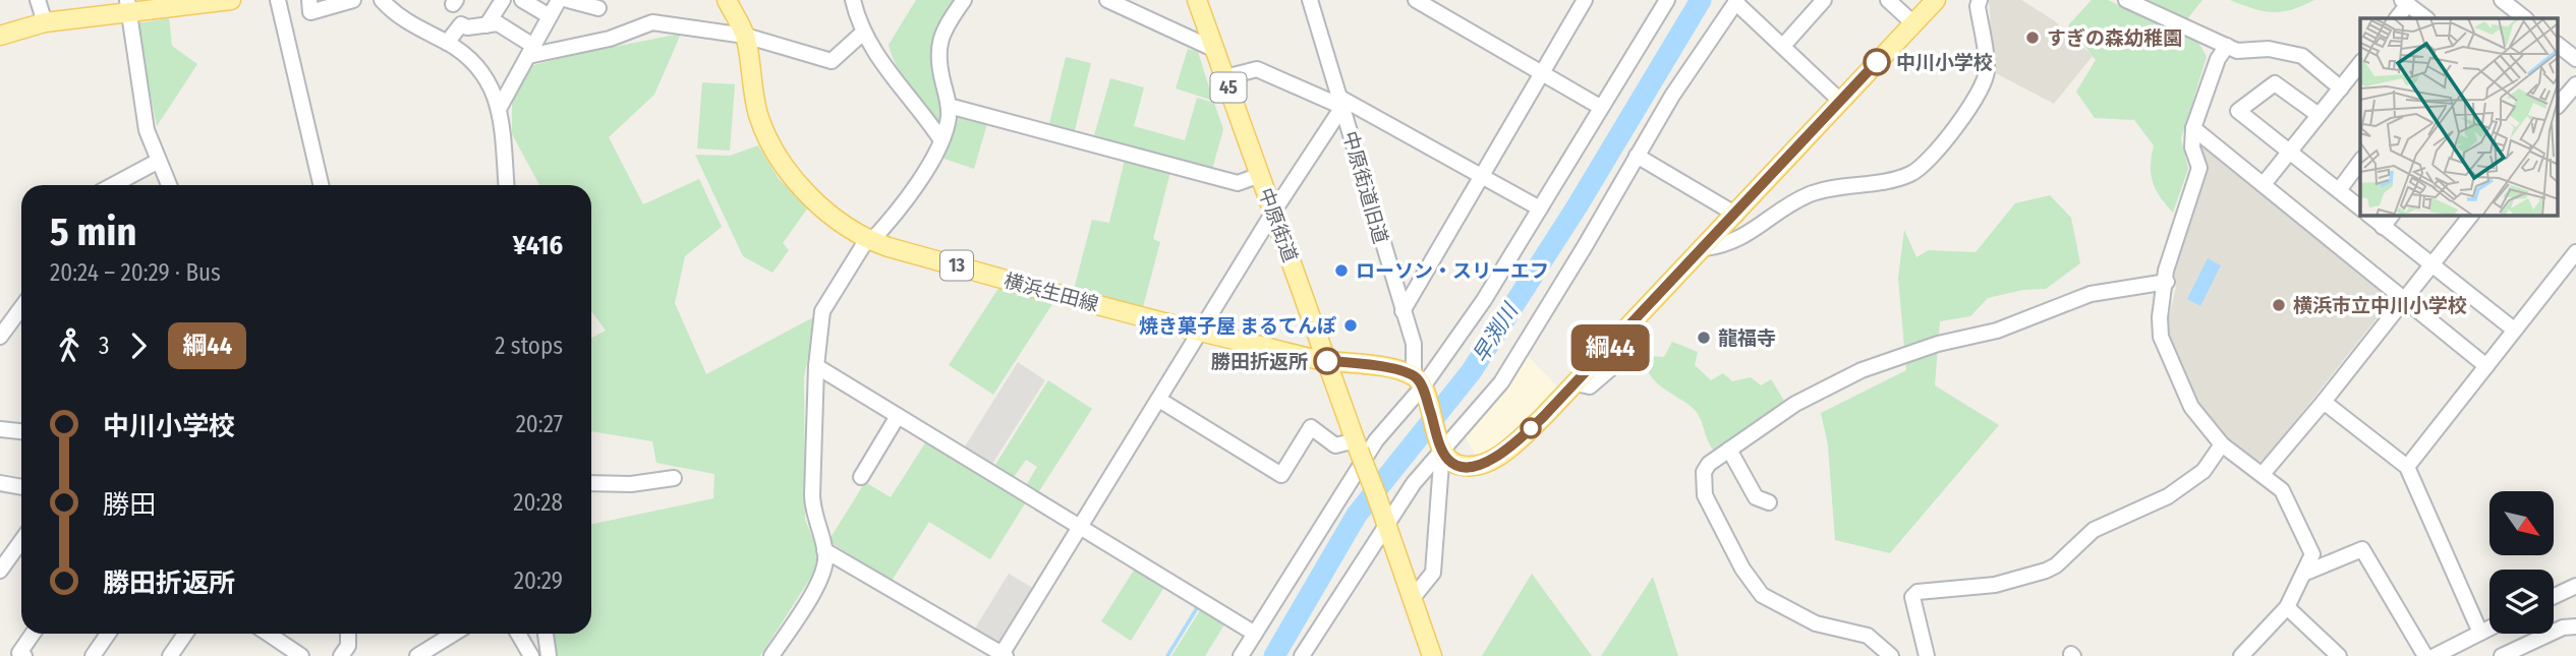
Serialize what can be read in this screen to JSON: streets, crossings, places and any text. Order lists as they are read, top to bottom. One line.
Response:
{"streets":{"main road":["45","中原街道","13","横浜生田線"],"street":["中原街道旧道"]},"crossings":[["45","中原街道"],["中原街道旧道","横浜生田線"],["中原街道","横浜生田線"]],"water":["早渕川"],"places":["すぎの森幼稚園","中川小学校","ローソン・スリーエフ","横浜市立中川小学校","焼き菓子屋 まるてんぽ","龍福寺","勝田折返所"],"lines":["bus line 綱44"],"north":"bottom right","page":{"on_map":"綱44","heading":["5 min","20:24 – 20:29 · Bus","¥416"],"legs":["3","綱44","2 stops"],"list":[{"name":"中川小学校","value":"20:27"},{"name":"勝田","value":"20:28"},{"name":"勝田折返所","value":"20:29"}]}}
